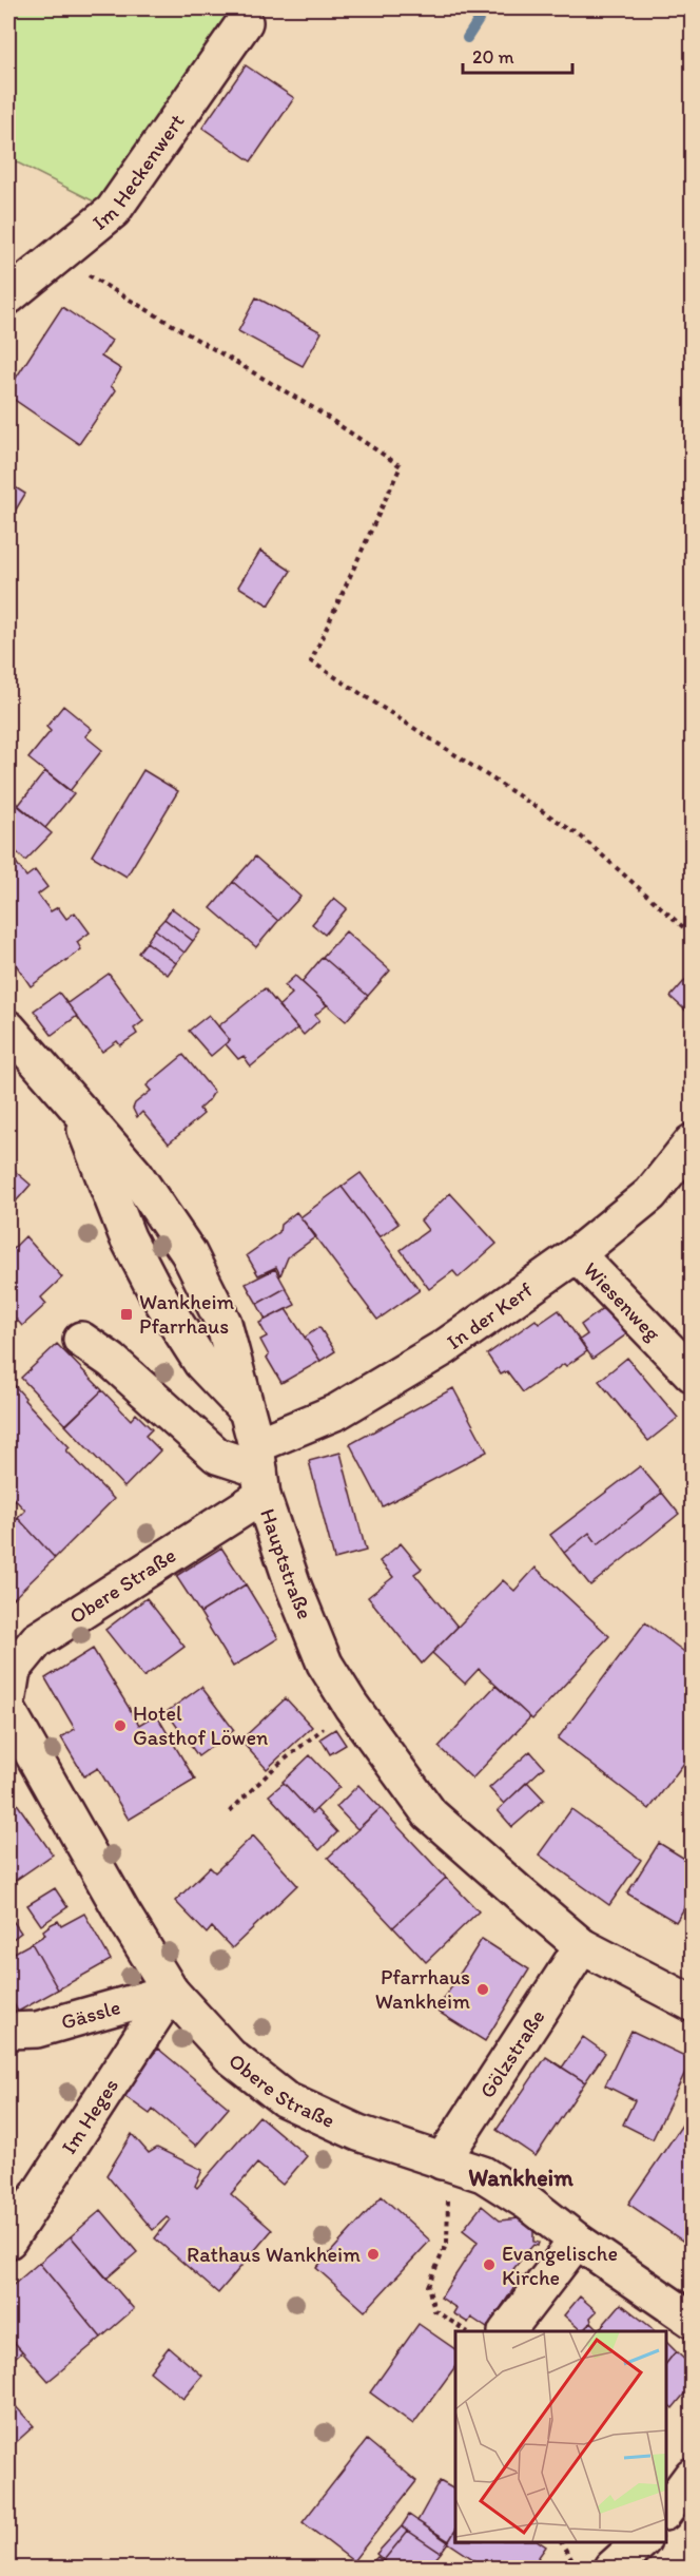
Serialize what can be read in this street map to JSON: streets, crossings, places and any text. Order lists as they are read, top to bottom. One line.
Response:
{"streets":{"street":["Im Heckenwert","Wiesenweg","In der Kerf","Hauptstraße","Obere Straße","Gässle","Gölzstraße","Im Heges"]},"crossings":[["Wiesenweg","In der Kerf"],["In der Kerf","Hauptstraße"],["In der Kerf","Obere Straße"],["Hauptstraße","Obere Straße"],["Hauptstraße","Gölzstraße"],["Obere Straße","Gässle"],["Obere Straße","Gölzstraße"],["Obere Straße","Im Heges"],["Gässle","Im Heges"]],"districts":["Wankheim"],"places":{"transit":["Wankheim Pfarrhaus"],"other":["Hotel Gasthof Löwen","Pfarrhaus Wankheim","Rathaus Wankheim","Evangelische Kirche"]},"scale_bar":"20 m"}
